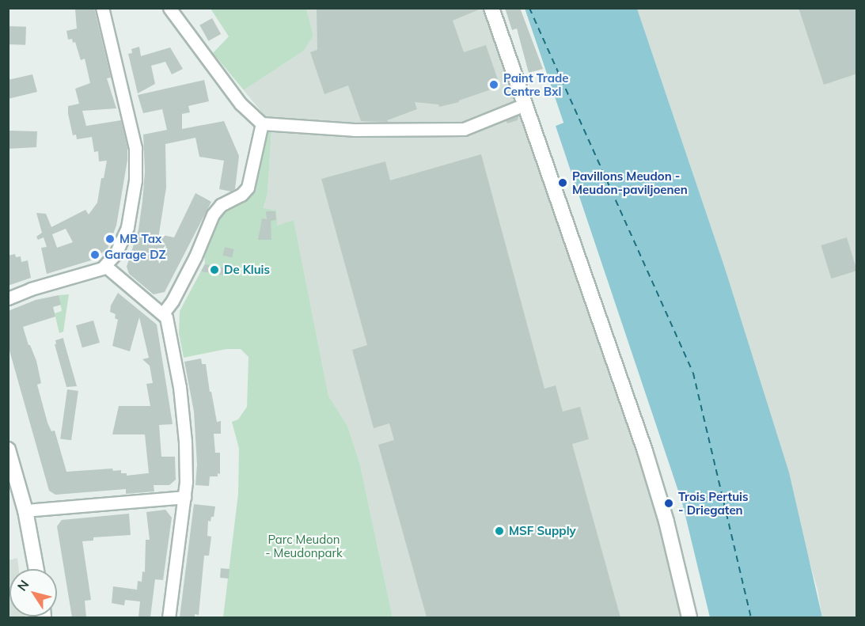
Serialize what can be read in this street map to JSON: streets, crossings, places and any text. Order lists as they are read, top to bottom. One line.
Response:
{"parks":["Parc Meudon - Meudonpark"],"places":["Paint Trade Centre Bxl","Pavillons Meudon - Meudon-paviljoenen","MB Tax","Garage DZ","De Kluis","Trois Pertuis - Driegaten","MSF Supply"],"north":"top left"}
